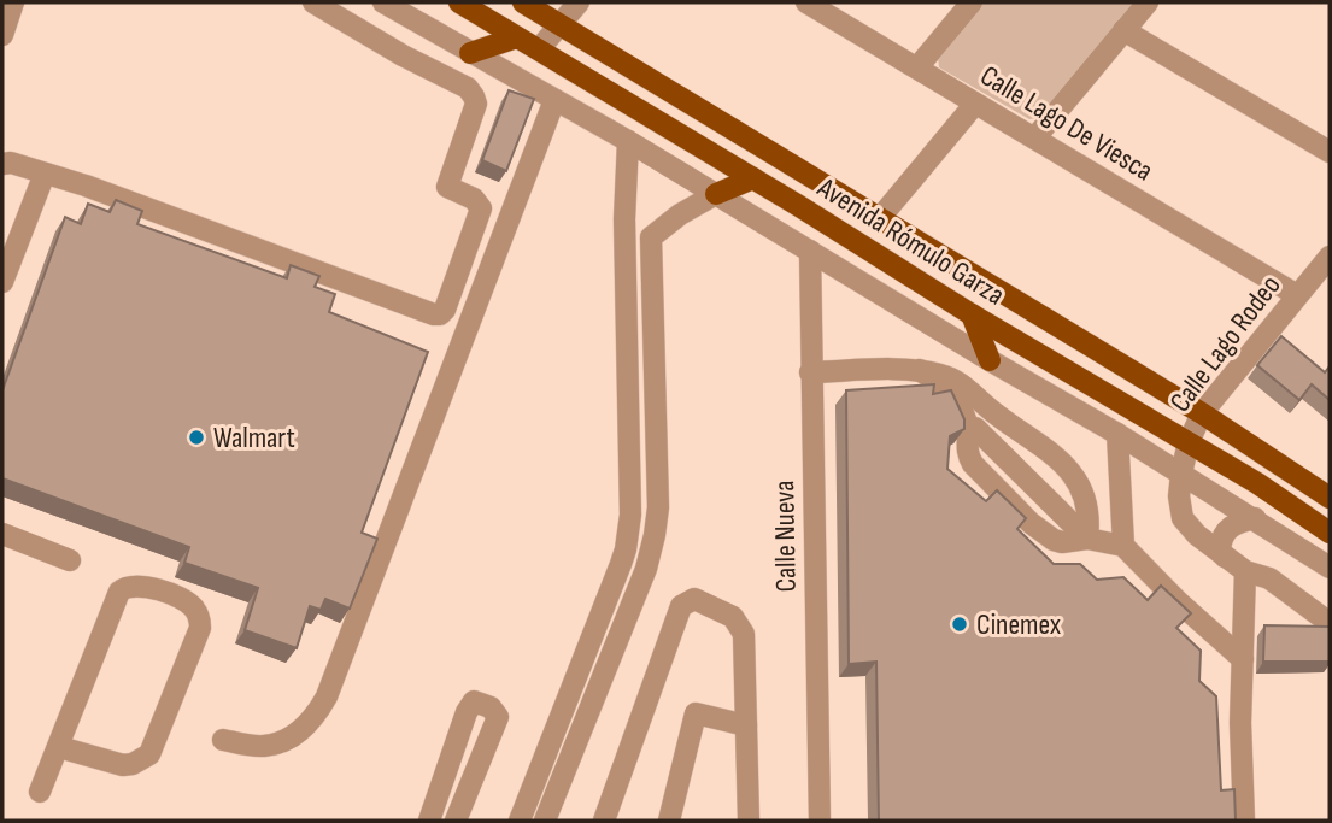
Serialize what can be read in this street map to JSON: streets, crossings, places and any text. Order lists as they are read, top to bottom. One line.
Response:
{"streets":{"main road":["Avenida Rómulo Garza"],"street":["Calle Lago De Viesca","Calle Lago Rodeo","Calle Nueva"]},"crossings":[["Calle Lago De Viesca","Calle Lago Rodeo"],["Avenida Rómulo Garza","Calle Lago Rodeo"]],"places":["Walmart","Cinemex"]}
